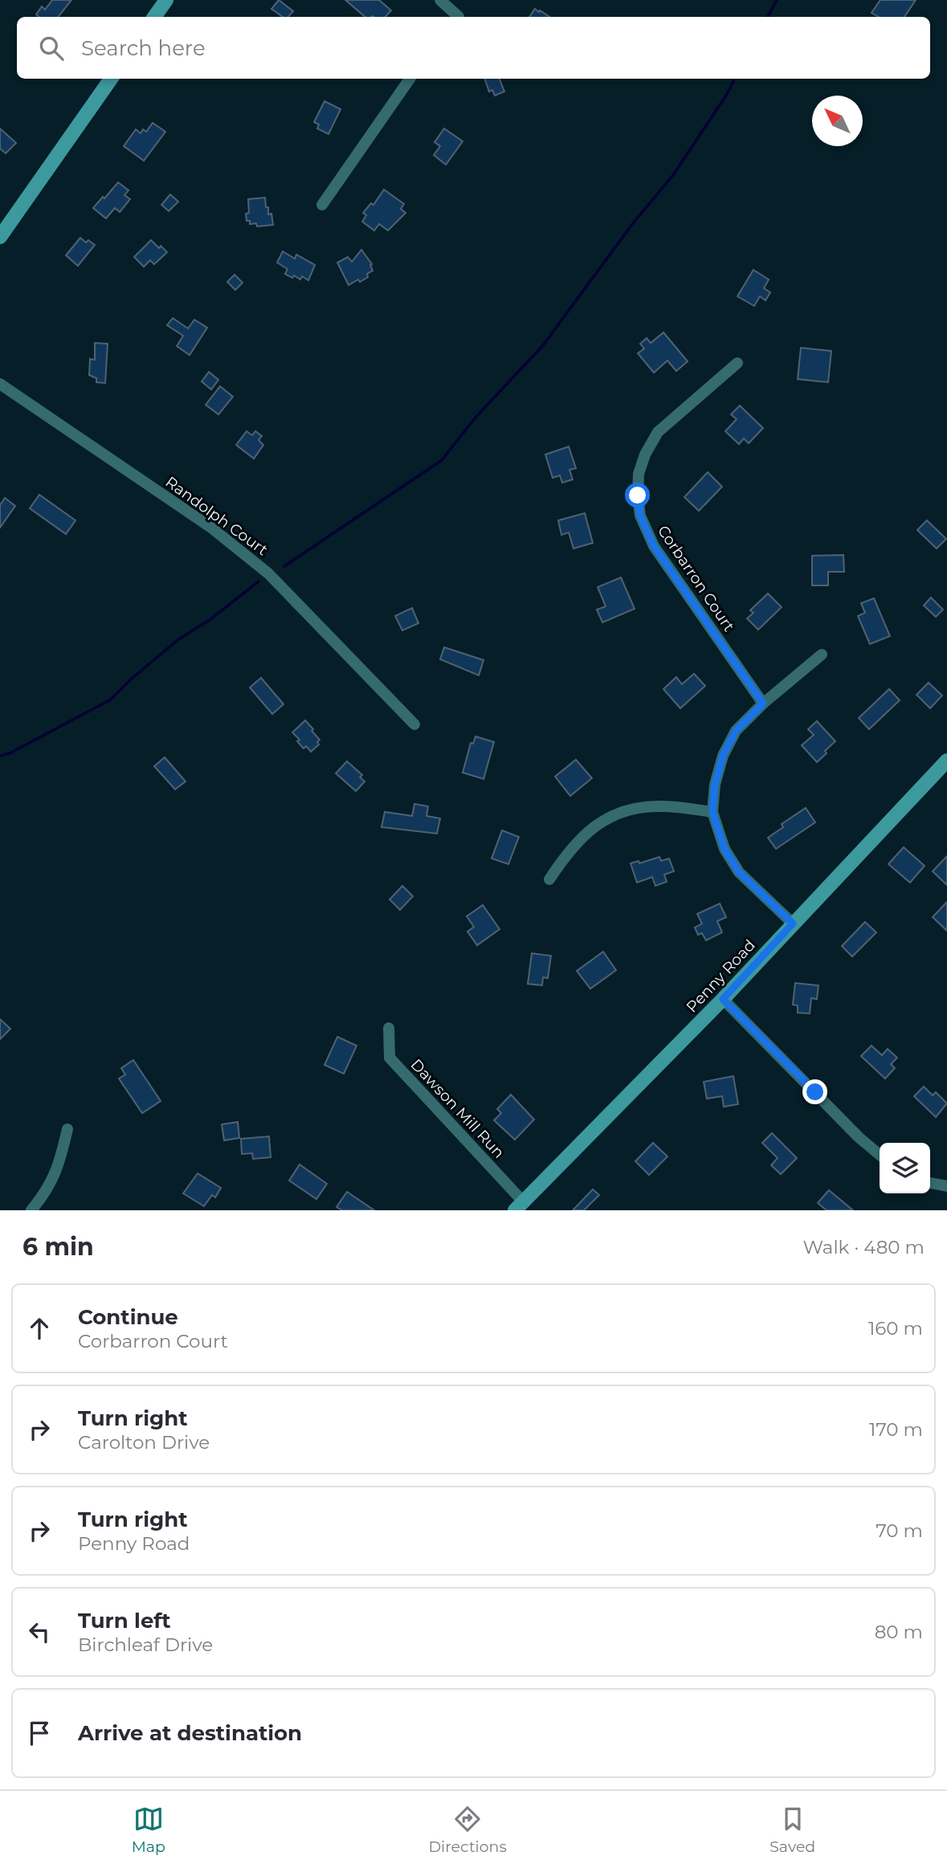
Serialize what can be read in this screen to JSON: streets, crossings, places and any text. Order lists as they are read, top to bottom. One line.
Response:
{"streets":{"street":["Randolph Court","Corbarron Court","Penny Road","Dawson Mill Run"]},"crossings":[["Penny Road","Dawson Mill Run"]],"north":"top left","page":{"search":"Search here","heading":["6 min","Walk · 480 m"],"list":[["Continue","Corbarron Court","160 m"],["Turn right","Carolton Drive","170 m"],["Turn right","Penny Road","70 m"],["Turn left","Birchleaf Drive","80 m"],"Arrive at destination"],"nav":["Map","Directions","Saved"]}}
